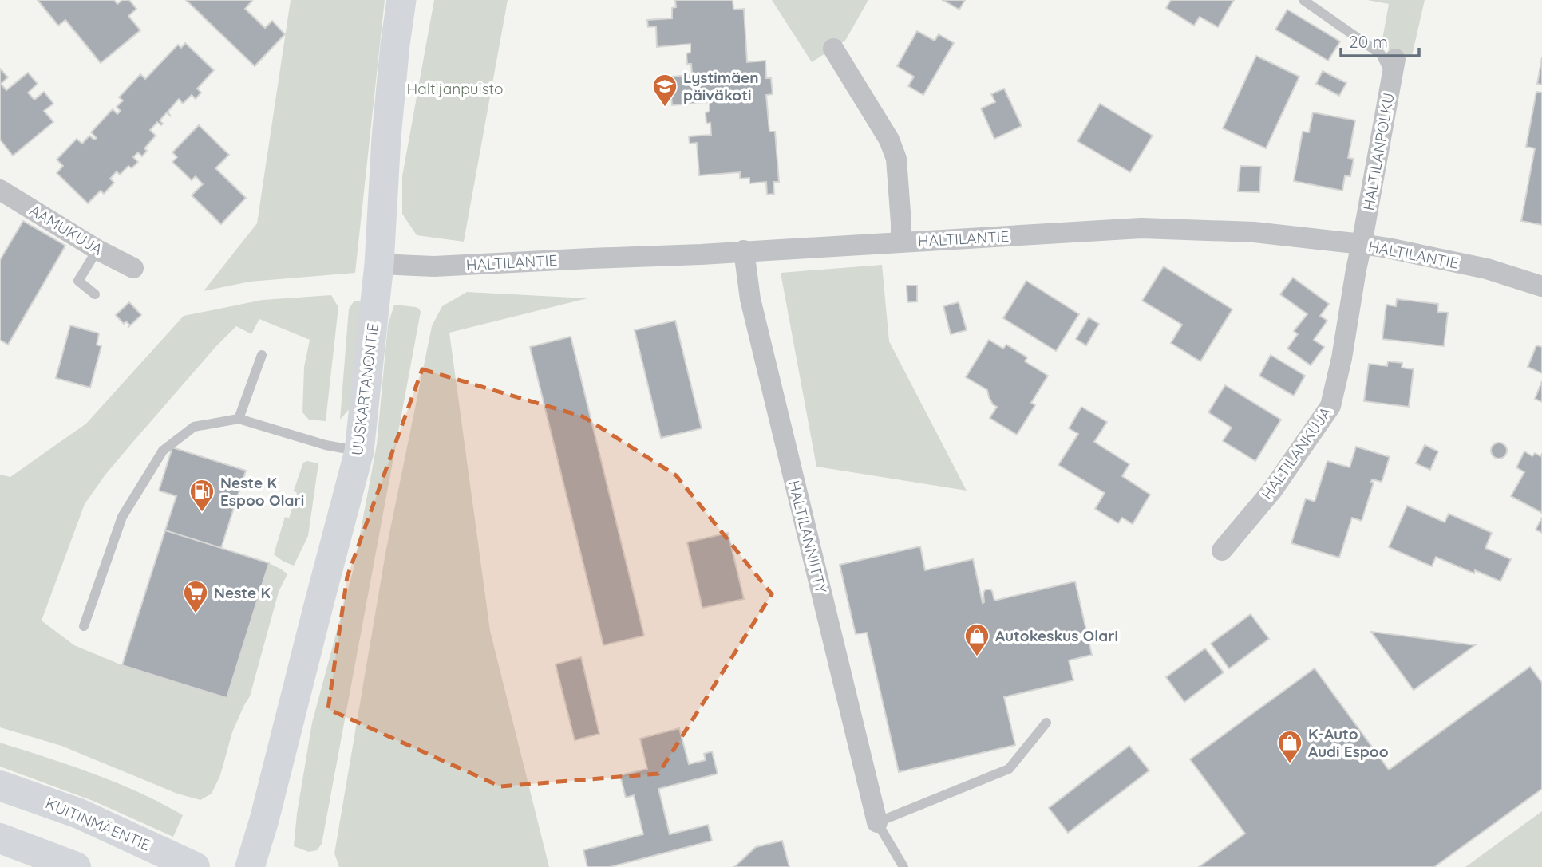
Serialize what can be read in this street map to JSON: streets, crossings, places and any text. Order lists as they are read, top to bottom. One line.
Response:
{"streets":{"main road":["UUSKARTANONTIE","KUITINMÄENTIE"],"street":["HALTILANPOLKU","AAMUKUJA","HALTILANTIE","HALTILANKUJA","HALTILANNIITTY"]},"crossings":[["HALTILANPOLKU","HALTILANTIE"],["HALTILANPOLKU","HALTILANKUJA"],["HALTILANTIE","UUSKARTANONTIE"],["HALTILANTIE","HALTILANKUJA"],["HALTILANTIE","HALTILANNIITTY"]],"parks":["Haltijanpuisto"],"places":{"school or university":["Lystimäen päiväkoti"],"fuel station":["Neste K Espoo Olari"],"supermarket":["Neste K"],"shop":["Autokeskus Olari","K-Auto Audi Espoo"]},"scale_bar":"20 m"}
